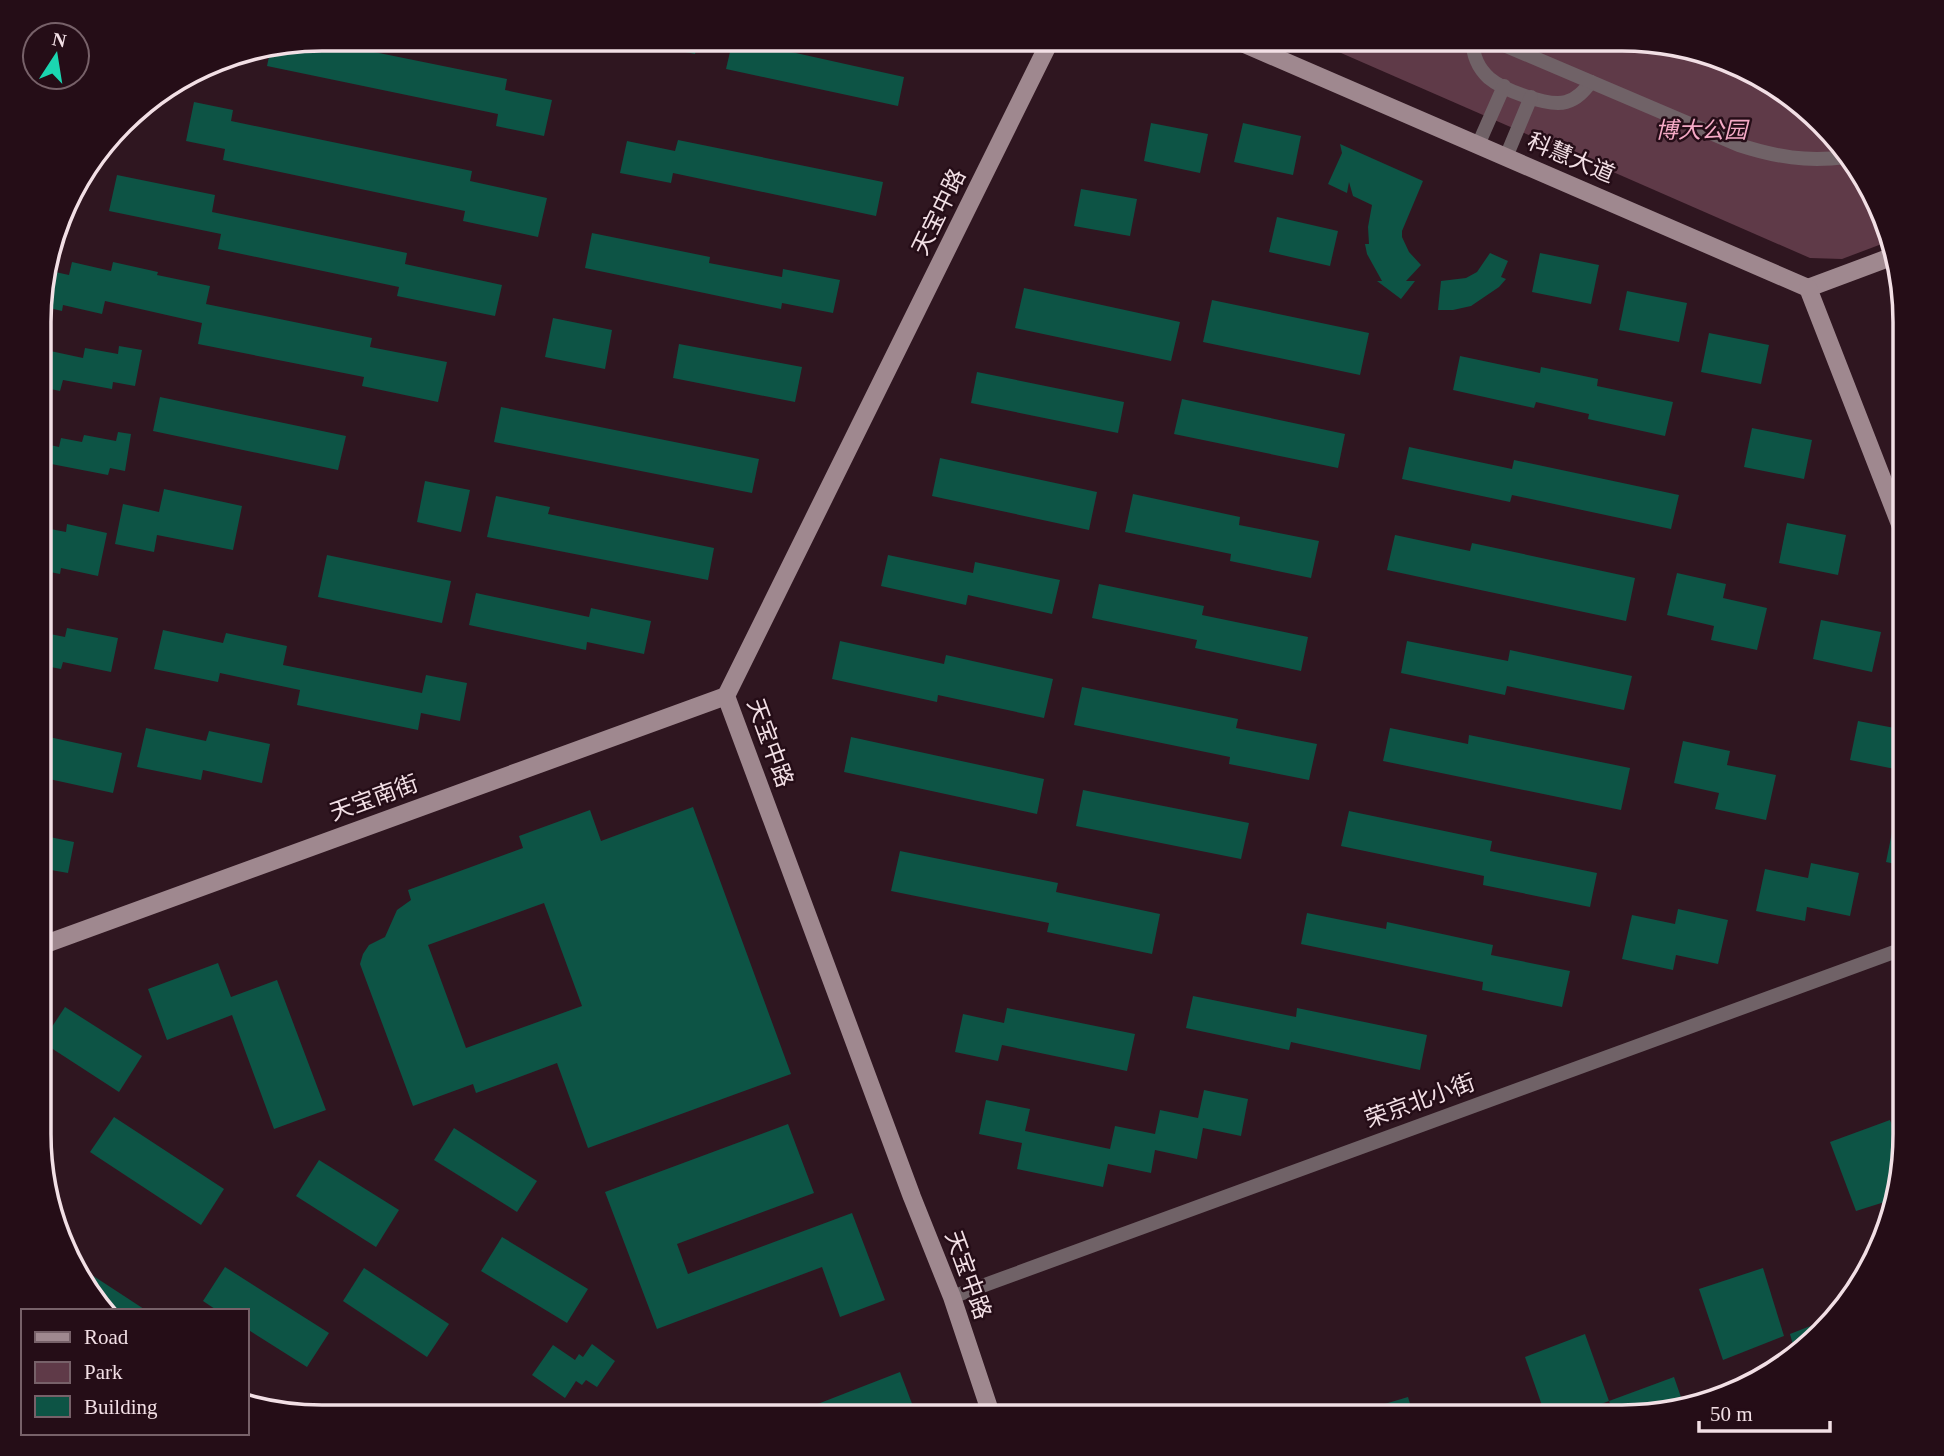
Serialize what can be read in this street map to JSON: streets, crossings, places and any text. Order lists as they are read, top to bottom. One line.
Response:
{"streets":{"street":["科慧大道","天宝中路","天宝南街","荣京北小街"]},"crossings":[["天宝中路","天宝南街"],["天宝中路","荣京北小街"]],"parks":["博大公园"],"legend":["Road","Park","Building"],"scale_bar":"50 m","north":"top"}
